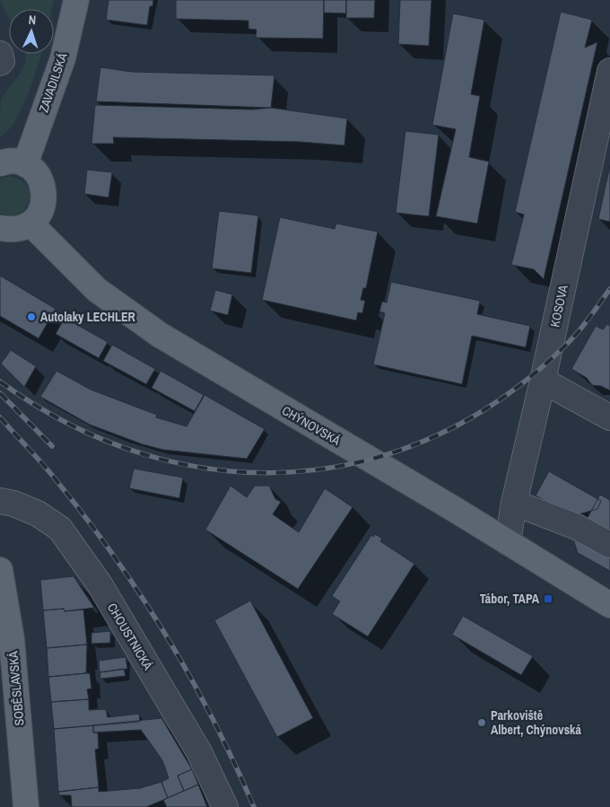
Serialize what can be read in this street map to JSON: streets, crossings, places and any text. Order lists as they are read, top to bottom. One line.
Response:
{"streets":{"main road":["ZAVADILSKÁ","CHÝNOVSKÁ","SOBĚSLAVSKÁ"],"street":["KOSOVA","CHOUSTNICKÁ"]},"crossings":[["KOSOVA","CHÝNOVSKÁ"]],"places":{"other":["Autolaky LECHLER","Parkoviště Albert, Chýnovská"],"transit":["Tábor, TAPA"]},"north":"top"}
